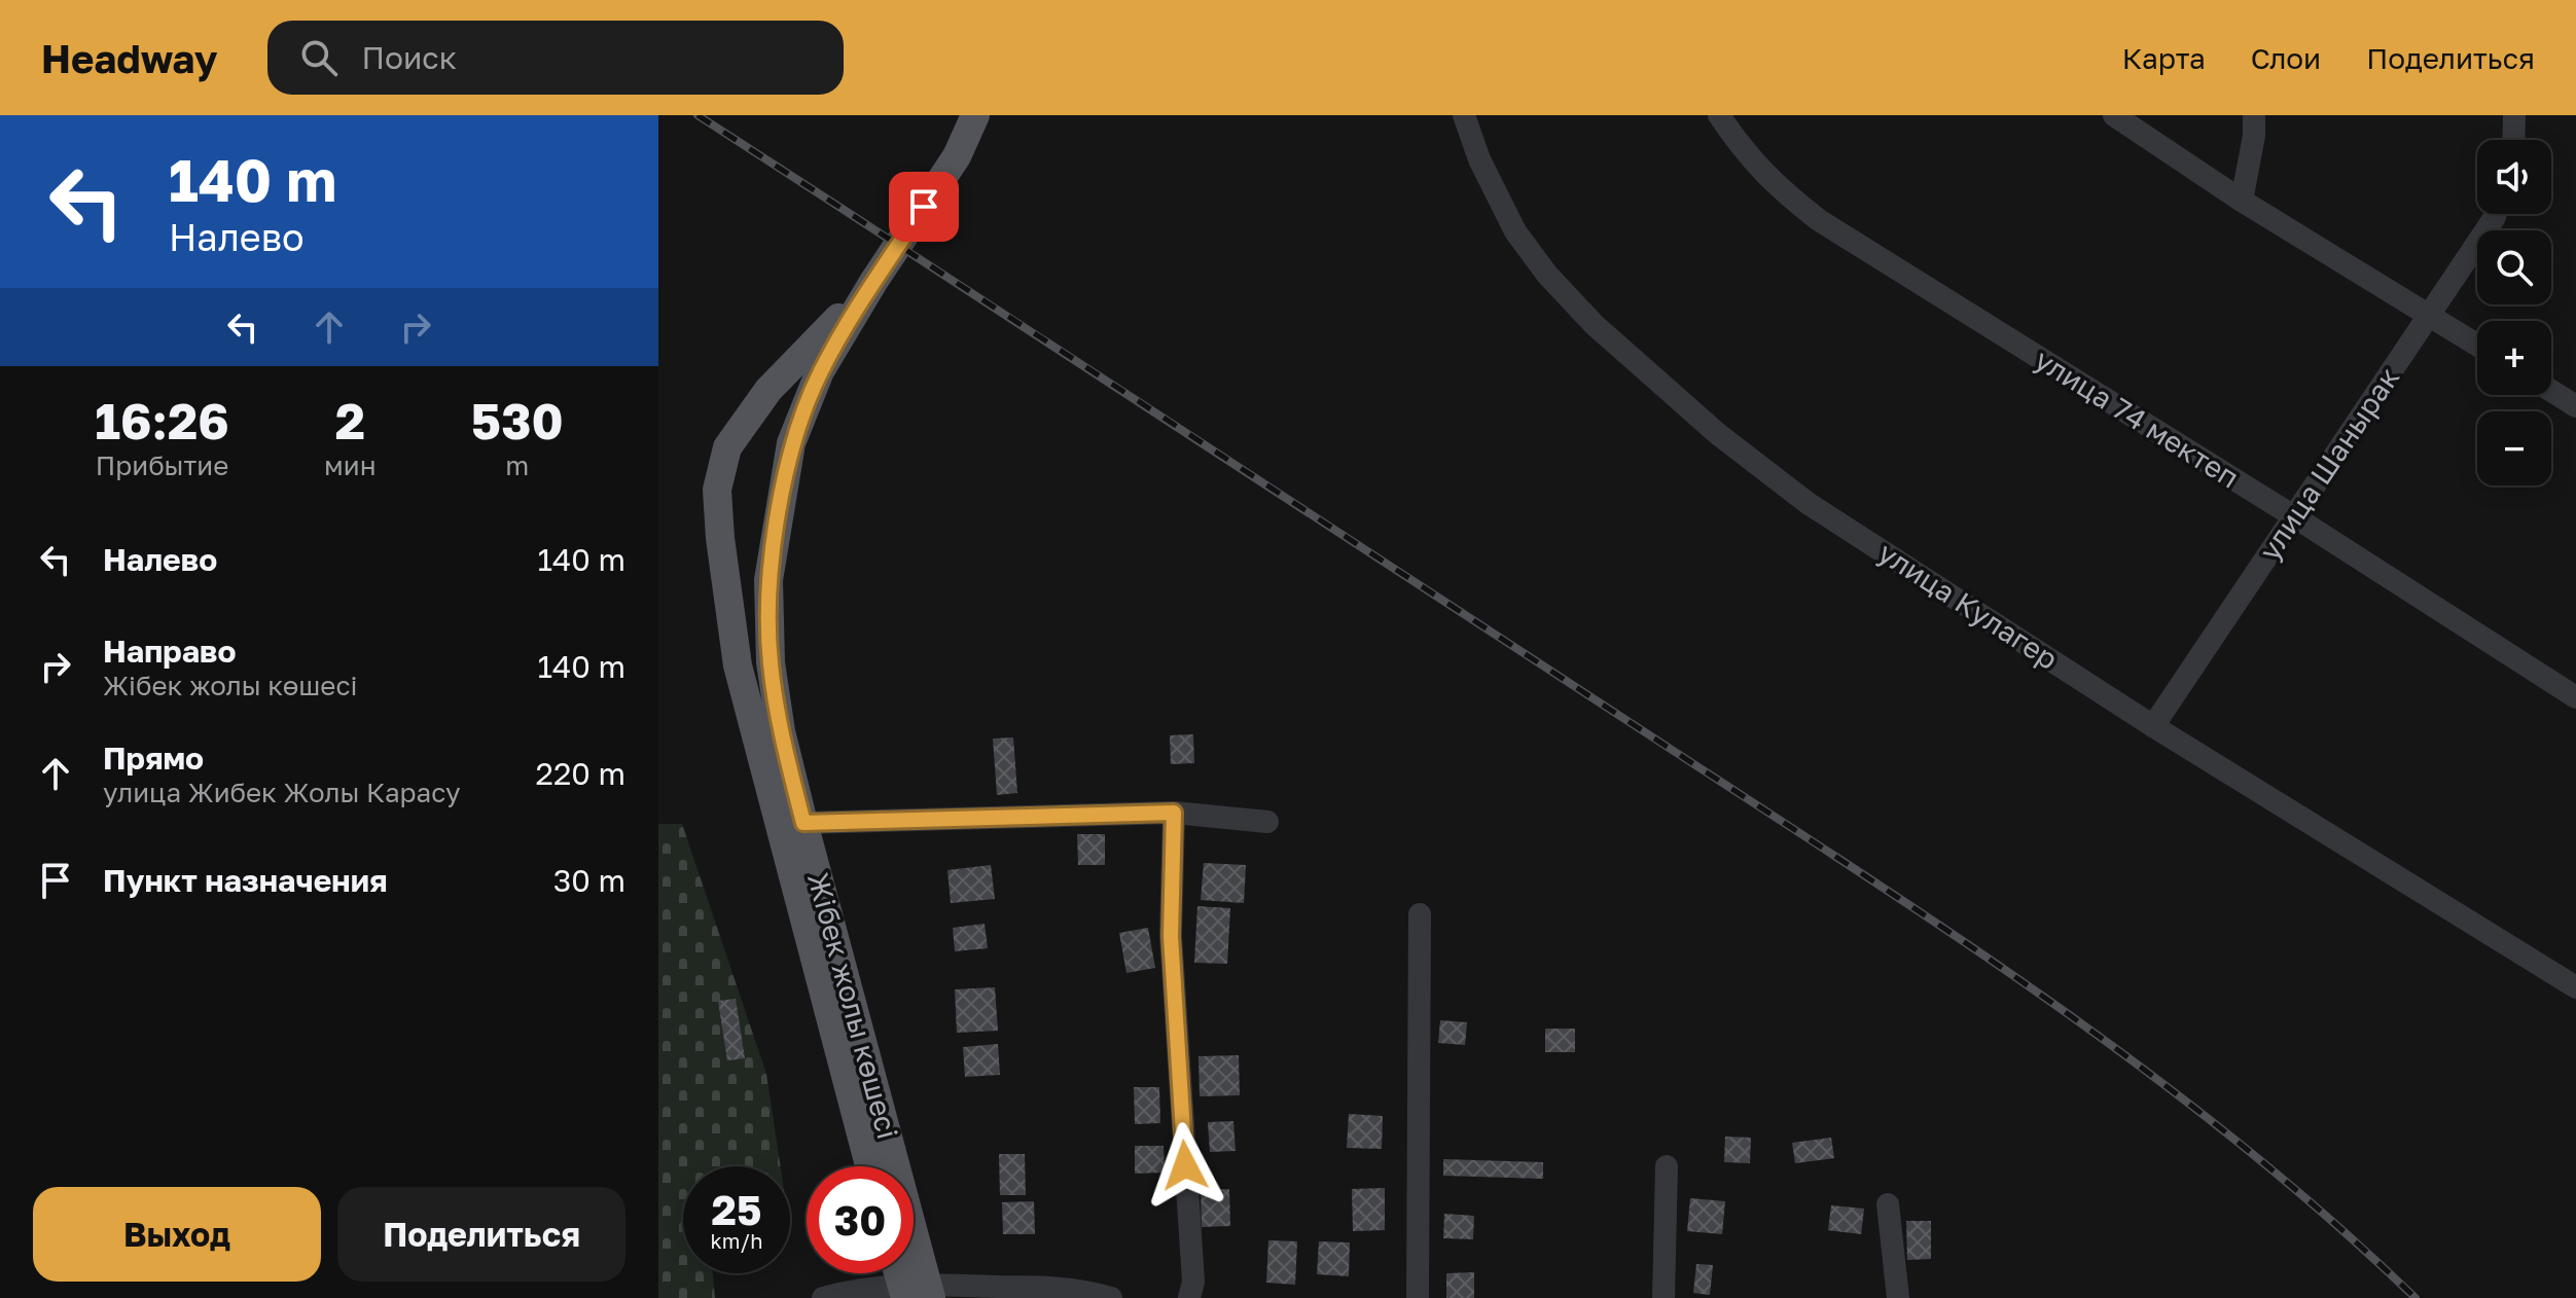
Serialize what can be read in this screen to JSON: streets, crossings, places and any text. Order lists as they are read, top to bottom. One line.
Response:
{"streets":{"main road":["Жібек жолы көшесі"],"street":["улица 74 мектеп","улица Шанырак","улица Кулагер"]},"crossings":[["улица 74 мектеп","улица Шанырак"],["улица Шанырак","улица Кулагер"]],"page":{"header":"Headway","search":"Поиск","nav":["Карта","Слои","Поделиться"],"turn":["140 m","Налево"],"map_buttons":["+","−"],"eta":["16:26","Прибытие","2","мин","530","m"],"list":[{"name":"Налево","value":"140 m"},{"name":"Направо","note":"Жібек жолы көшесі","value":"140 m"},{"name":"Прямо","note":"улица Жибек Жолы Карасу","value":"220 m"},{"name":"Пункт назначения","value":"30 m"}],"speed":"25 km/h","limit":"30","buttons":["Выход","Поделиться"]}}
